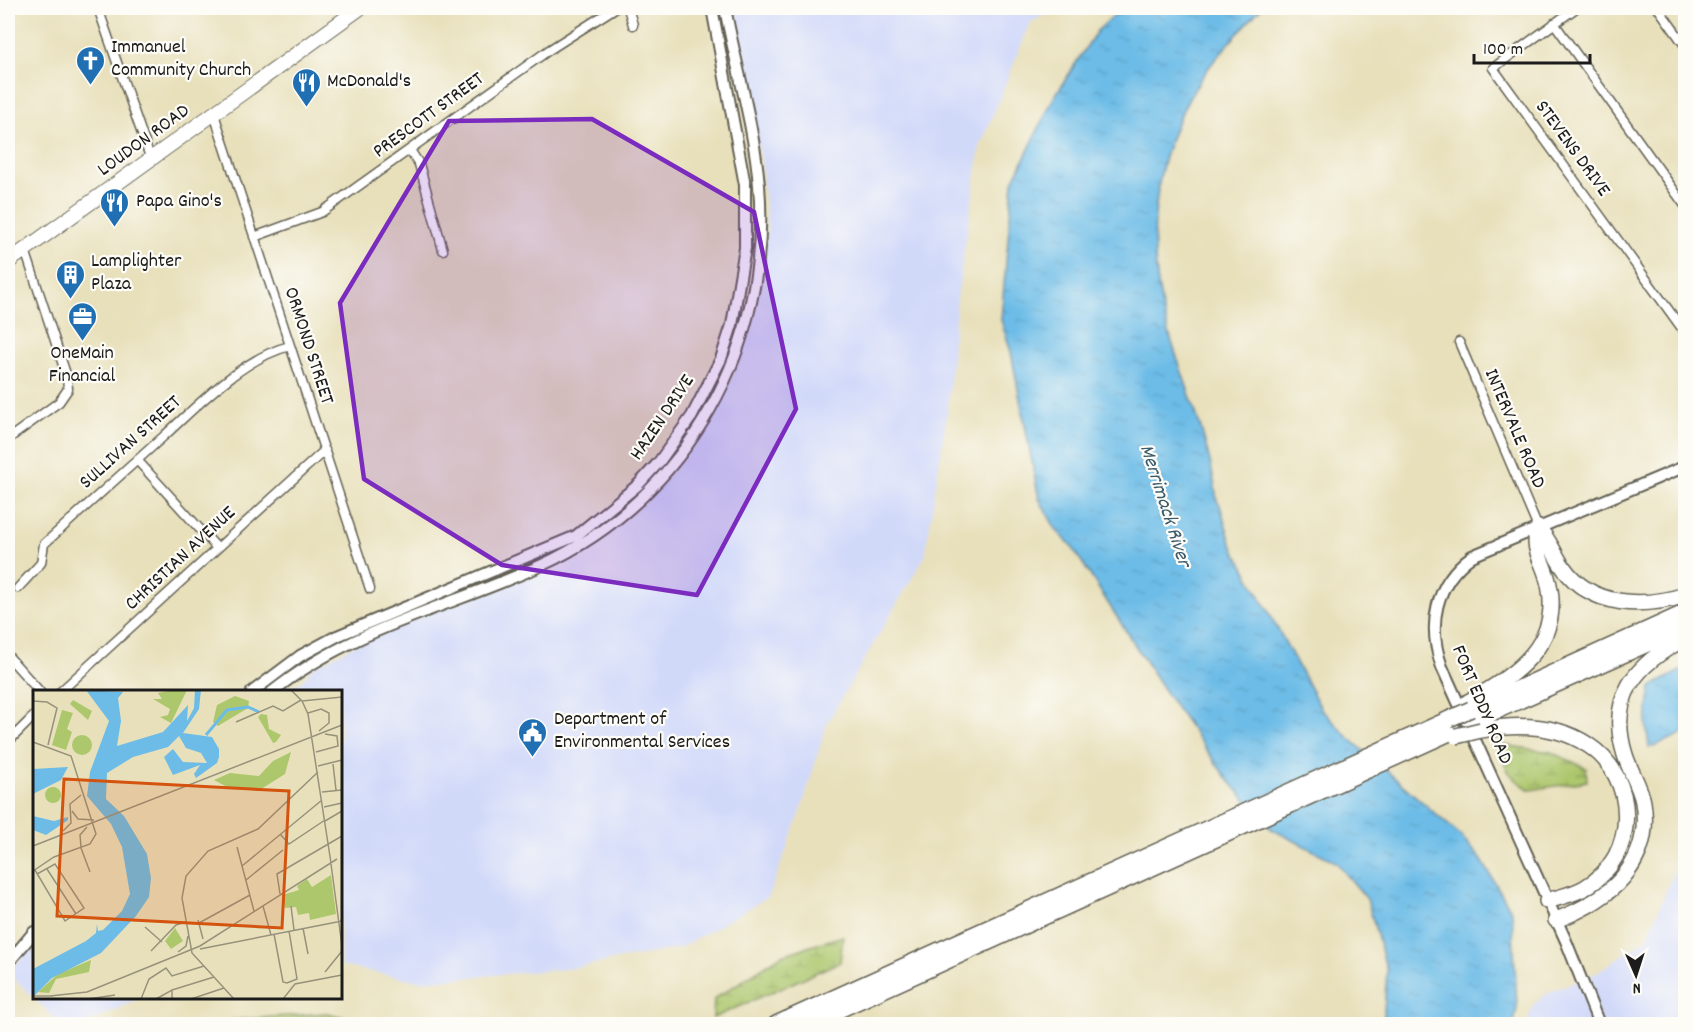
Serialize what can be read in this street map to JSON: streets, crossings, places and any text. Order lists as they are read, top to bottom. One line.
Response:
{"streets":{"main road":["LOUDON ROAD"],"street":["PRESCOTT STREET","STEVENS DRIVE","ORMOND STREET","HAZEN DRIVE","INTERVALE ROAD","SULLIVAN STREET","CHRISTIAN AVENUE","FORT EDDY ROAD"]},"crossings":[["PRESCOTT STREET","ORMOND STREET"],["LOUDON ROAD","ORMOND STREET"],["ORMOND STREET","SULLIVAN STREET"],["ORMOND STREET","CHRISTIAN AVENUE"],["INTERVALE ROAD","FORT EDDY ROAD"]],"water":["Merrimack River"],"places":{"church":["Immanuel Community Church"],"restaurant":["McDonald's","Papa Gino's"],"building":["Lamplighter Plaza"],"office":["OneMain Financial"],"public building":["Department of Environmental Services"]},"scale_bar":"100 m","north":"bottom"}
